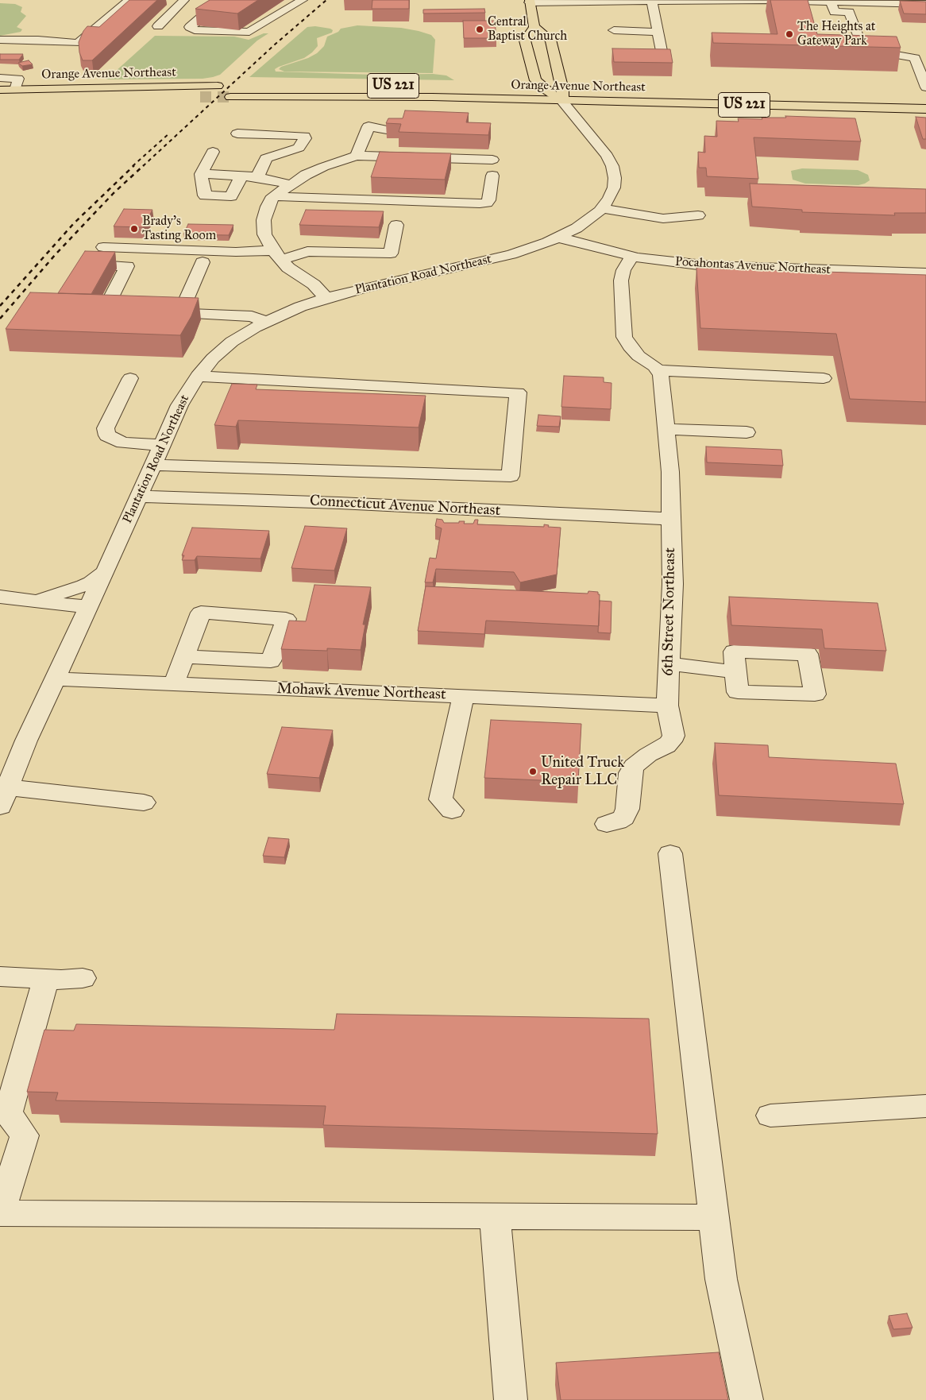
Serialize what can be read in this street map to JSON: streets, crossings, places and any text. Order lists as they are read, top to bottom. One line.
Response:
{"streets":{"main road":["Orange Avenue Northeast","US 221"],"street":["Pocahontas Avenue Northeast","Plantation Road Northeast","Connecticut Avenue Northeast","6th Street Northeast","Mohawk Avenue Northeast"]},"crossings":[["Orange Avenue Northeast","Plantation Road Northeast"],["Pocahontas Avenue Northeast","Plantation Road Northeast"],["Plantation Road Northeast","Connecticut Avenue Northeast"],["Plantation Road Northeast","Mohawk Avenue Northeast"],["Connecticut Avenue Northeast","6th Street Northeast"],["6th Street Northeast","Mohawk Avenue Northeast"]],"places":["Central Baptist Church","The Heights at Gateway Park","Brady's Tasting Room","United Truck Repair LLC"]}
